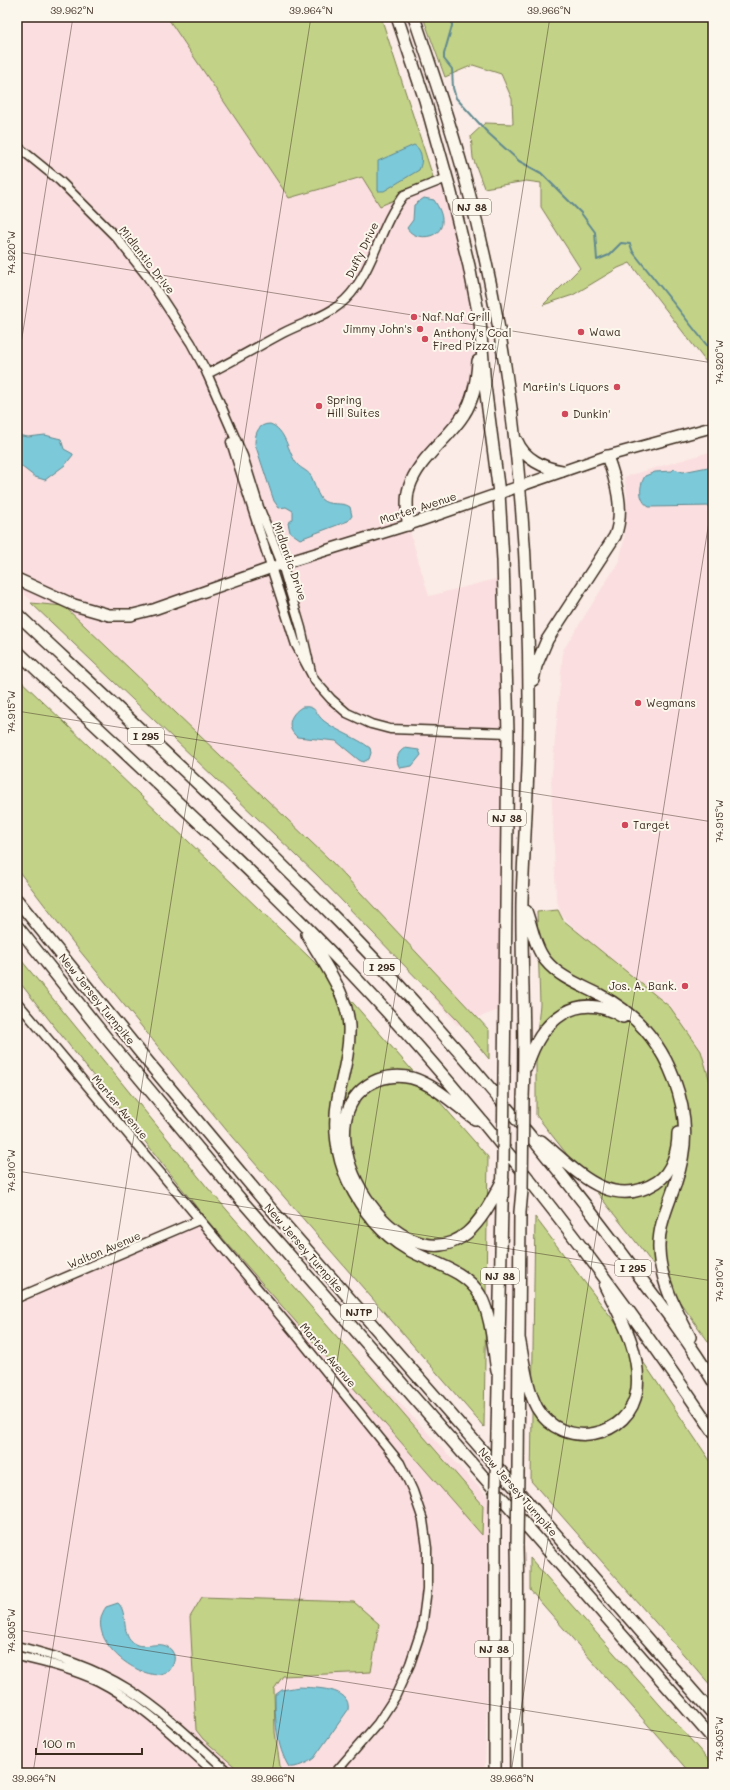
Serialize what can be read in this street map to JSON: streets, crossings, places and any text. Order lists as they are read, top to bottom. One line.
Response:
{"streets":{"highway":["NJ 38","I 295","New Jersey Turnpike","NJTP"],"main road":["Marter Avenue"],"street":["Duffy Drive","Midlantic Drive","Walton Avenue"]},"crossings":[["NJ 38","Duffy Drive"],["NJ 38","Midlantic Drive"],["NJ 38","Marter Avenue"],["Duffy Drive","Midlantic Drive"],["Midlantic Drive","Marter Avenue"],["Marter Avenue","Walton Avenue"]],"places":["Naf Naf Grill","Jimmy John's","Wawa","Anthony's Coal Fired Pizza","Martin's Liquors","Spring Hill Suites","Dunkin'","Wegmans","Target","Jos. A. Bank."],"scale_bar":"100 m","coordinates":["39.962°N","39.964°N","39.966°N","74.920°W","74.915°W","74.910°W","74.905°W","39.968°N"]}
